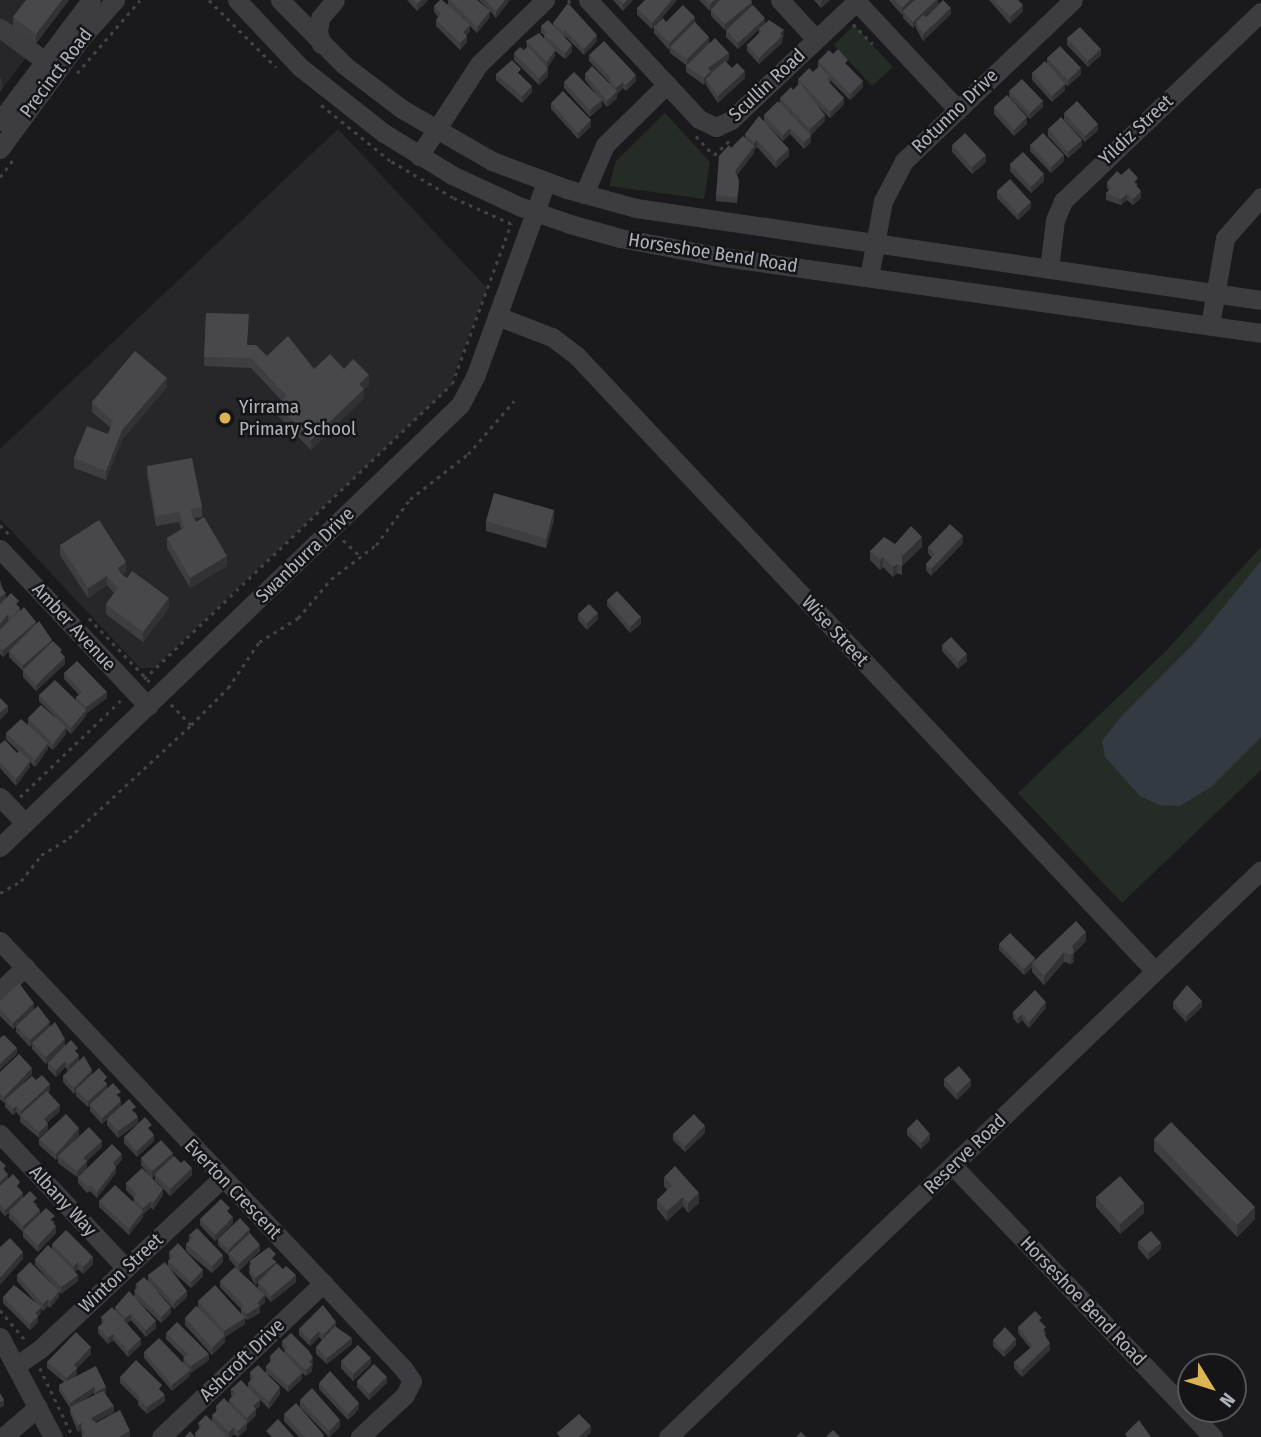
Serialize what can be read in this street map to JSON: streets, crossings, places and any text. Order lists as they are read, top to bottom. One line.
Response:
{"streets":{"street":["Precinct Road","Scullin Road","Rotunno Drive","Yildiz Street","Horseshoe Bend Road","Swanburra Drive","Amber Avenue","Wise Street","Reserve Road","Everton Crescent","Albany Way","Winton Street","Ashcroft Drive"]},"crossings":[["Rotunno Drive","Horseshoe Bend Road"],["Yildiz Street","Horseshoe Bend Road"],["Horseshoe Bend Road","Swanburra Drive"],["Horseshoe Bend Road","Reserve Road"],["Swanburra Drive","Amber Avenue"],["Swanburra Drive","Wise Street"],["Wise Street","Reserve Road"],["Everton Crescent","Winton Street"],["Everton Crescent","Ashcroft Drive"],["Albany Way","Winton Street"]],"places":["Yirrama Primary School"],"north":"bottom right"}
